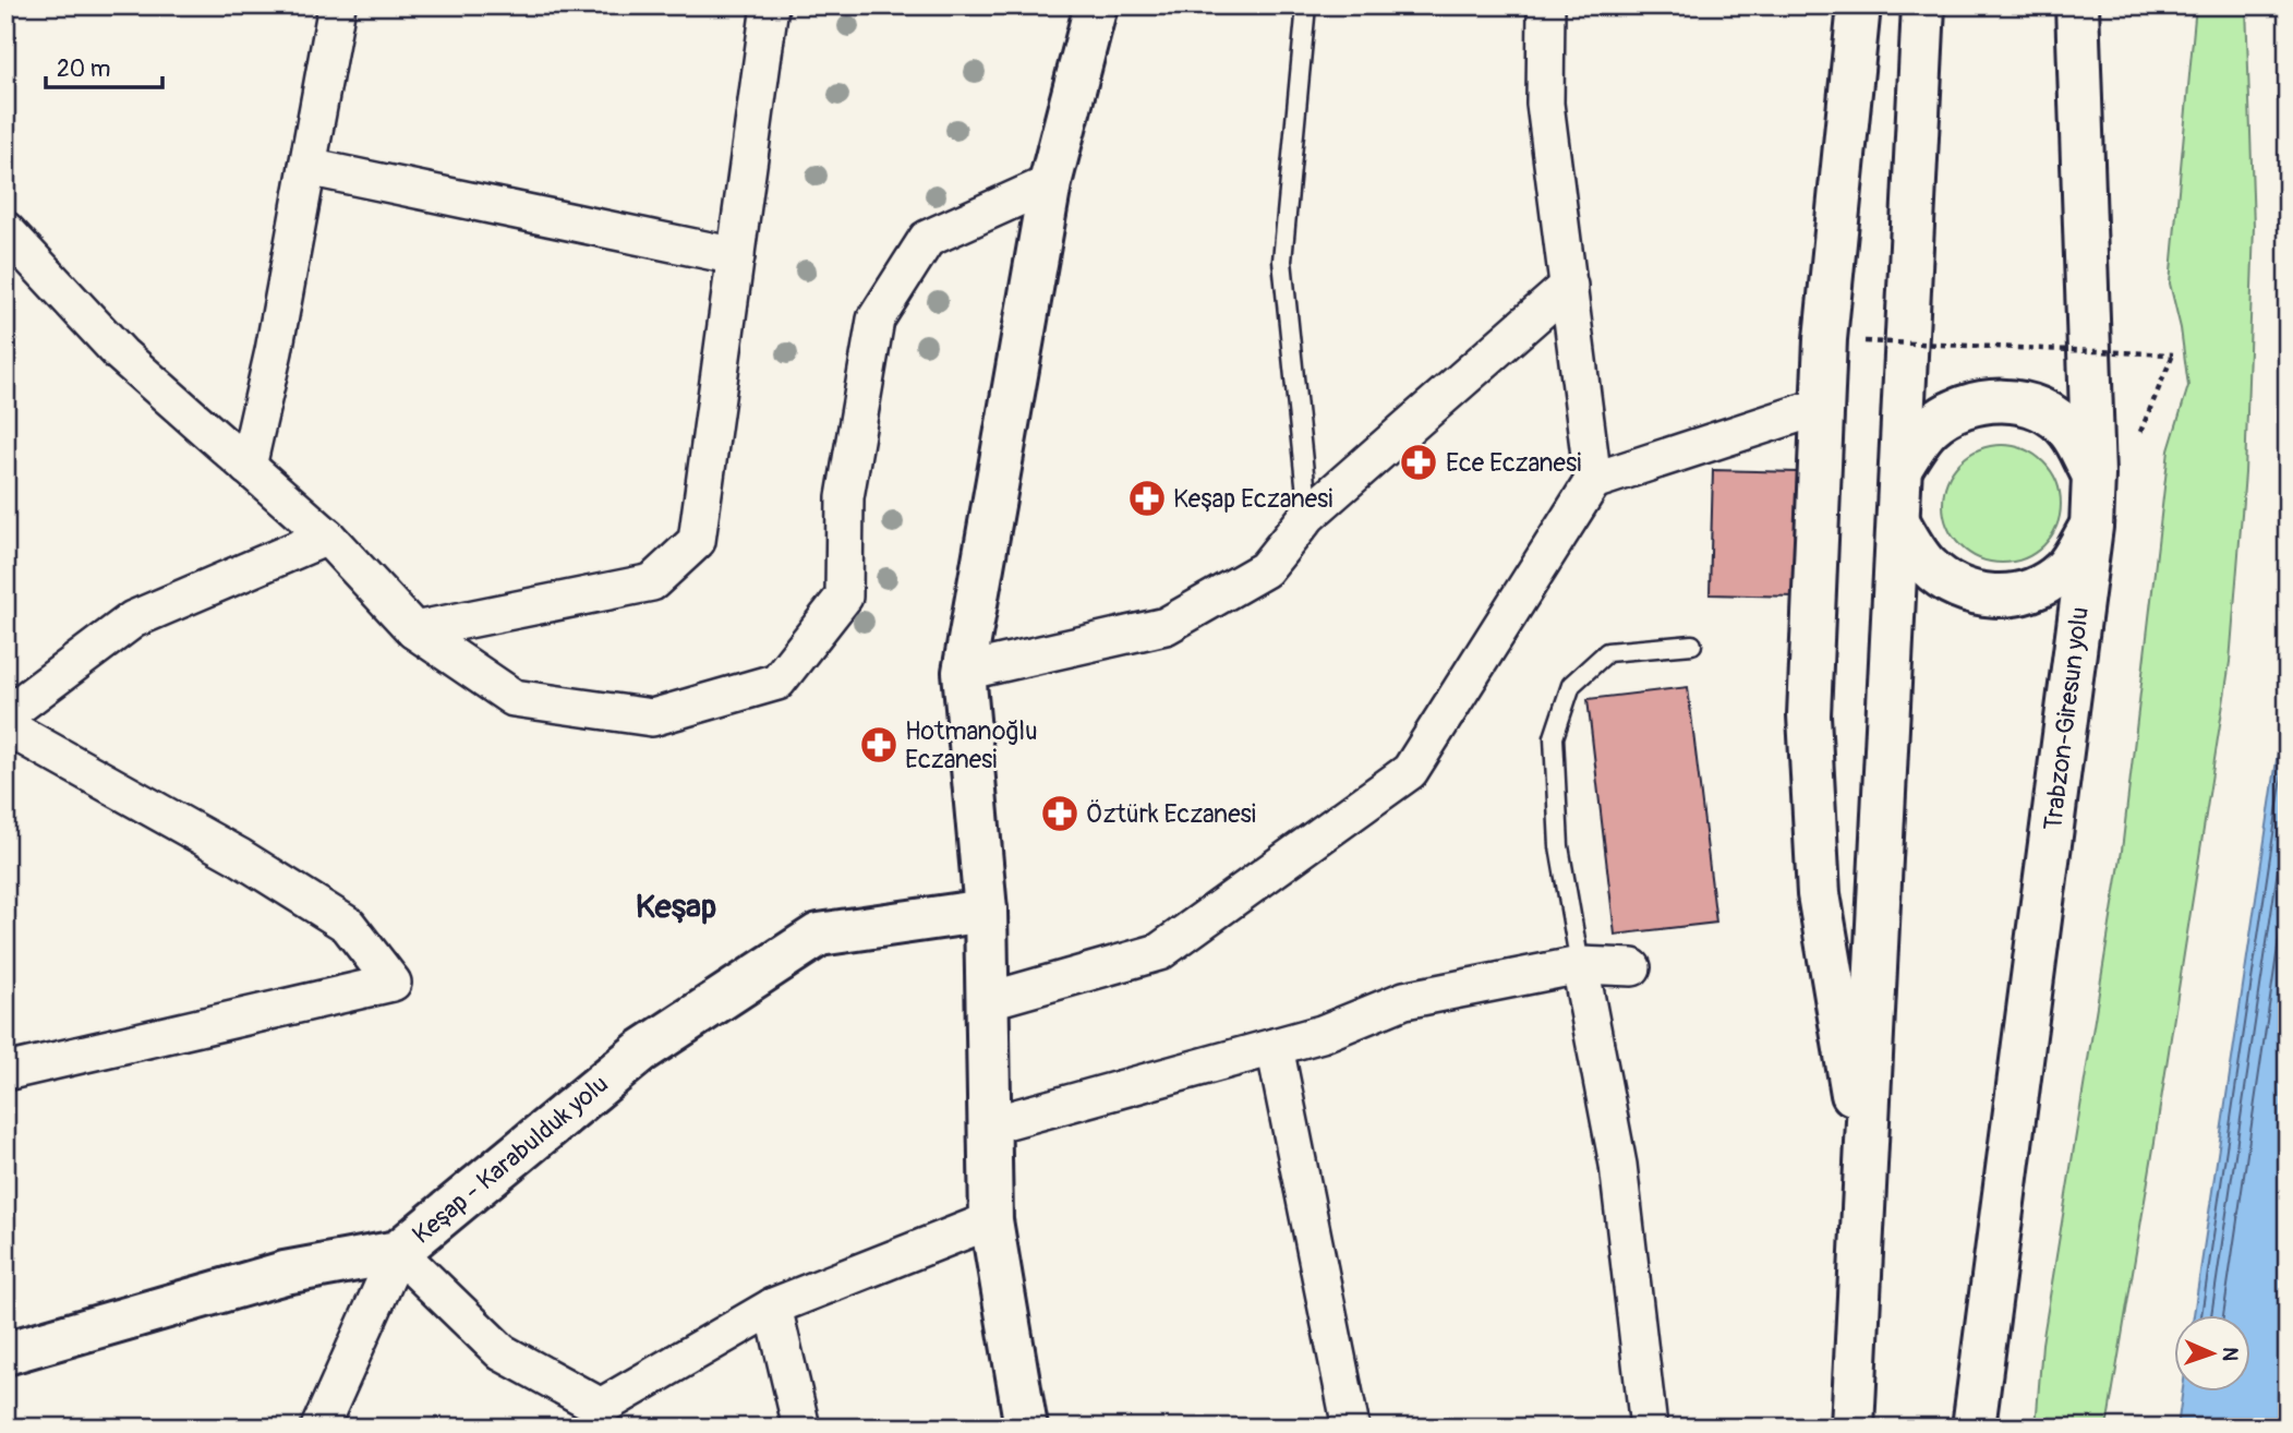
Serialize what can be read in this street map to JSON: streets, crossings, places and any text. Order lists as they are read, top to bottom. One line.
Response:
{"streets":{"main road":["Trabzon-Giresun yolu","Keşap - Karabulduk yolu"]},"districts":["Keşap"],"places":{"pharmacy":["Ece Eczanesi","Keşap Eczanesi","Hotmanoğlu Eczanesi","Öztürk Eczanesi"]},"scale_bar":"20 m","north":"right"}
